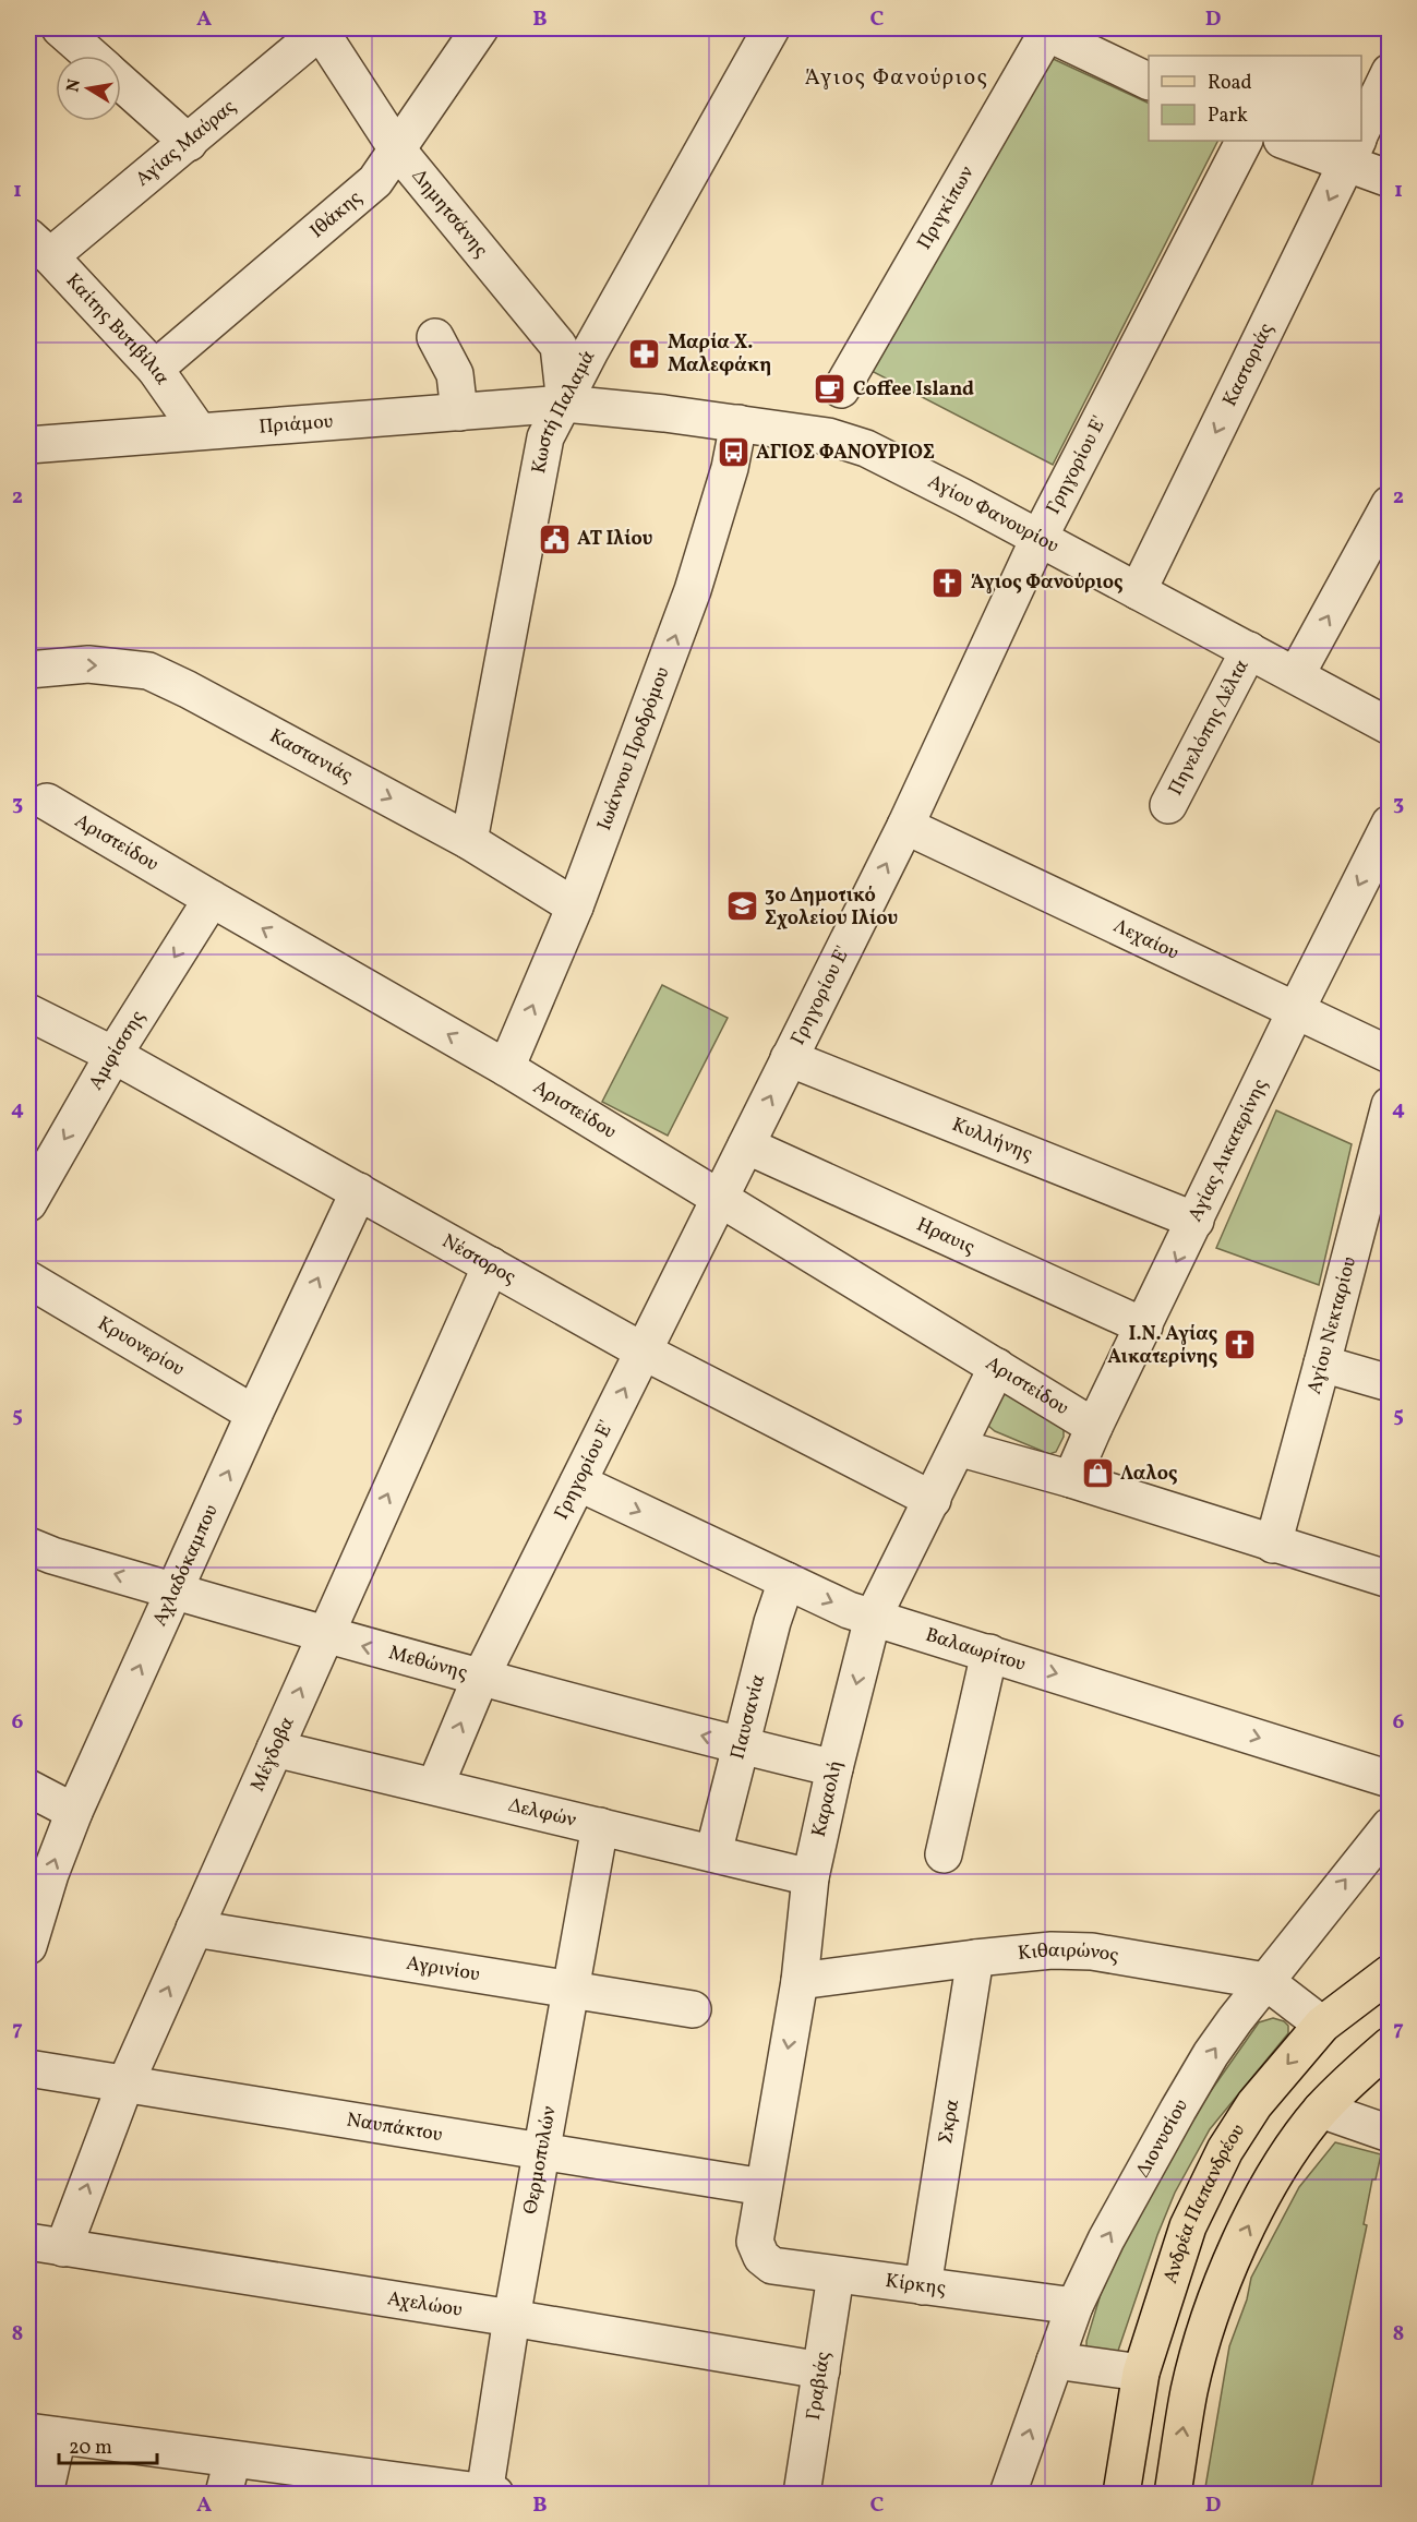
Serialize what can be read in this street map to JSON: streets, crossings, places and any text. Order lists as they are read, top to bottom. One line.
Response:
{"streets":{"main road":["Ανδρέα Παπανδρέου"],"street":["Αγίας Μαύρας","Πριγκίπων","Δημητσάνης","Ιθάκης","Καίτης Βυτιβίλια","Καστοριάς","Κωστή Παλαμά","Πριάμου","Γρηγορίου Ε'","Αγίου Φανουρίου","Πηνελόπης Δέλτα","Ιωάννου Προδρόμου","Καστανιάς","Αριστείδου","Λεχαίου","Αμφίσσης","Κυλλήνης","Αγίας Αικατερίνης","Ηραυις","Νέστορος","Αγίου Νεκταρίου","Κρυονερίου","Αχλαδόκαμπου","Βαλαωρίτου","Μεθώνης","Παυσανία","Μέγδοβα","Καραολή","Δελφών","Κιθαιρώνος","Αγρινίου","Σκρα","Ναυπάκτου","Διονυσίου","Θερμοπυλών","Κίρκης","Αχελώου","Γραβιάς"]},"crossings":[["Αγίας Μαύρας","Δημητσάνης"],["Αγίας Μαύρας","Καίτης Βυτιβίλια"],["Δημητσάνης","Ιθάκης"],["Δημητσάνης","Κωστή Παλαμά"],["Δημητσάνης","Πριάμου"],["Δημητσάνης","Αγίου Φανουρίου"],["Ιθάκης","Καίτης Βυτιβίλια"],["Καίτης Βυτιβίλια","Πριάμου"],["Καστοριάς","Αγίου Φανουρίου"],["Κωστή Παλαμά","Πριάμου"],["Κωστή Παλαμά","Αγίου Φανουρίου"],["Κωστή Παλαμά","Καστανιάς"],["Πριάμου","Αγίου Φανουρίου"],["Γρηγορίου Ε'","Αγίου Φανουρίου"],["Γρηγορίου Ε'","Αριστείδου"],["Γρηγορίου Ε'","Λεχαίου"],["Γρηγορίου Ε'","Κυλλήνης"],["Γρηγορίου Ε'","Ηραυις"],["Γρηγορίου Ε'","Νέστορος"],["Γρηγορίου Ε'","Βαλαωρίτου"],["Γρηγορίου Ε'","Μεθώνης"],["Γρηγορίου Ε'","Δελφών"],["Αγίου Φανουρίου","Πηνελόπης Δέλτα"],["Αγίου Φανουρίου","Ιωάννου Προδρόμου"],["Ιωάννου Προδρόμου","Καστανιάς"],["Ιωάννου Προδρόμου","Αριστείδου"],["Αριστείδου","Αμφίσσης"],["Αριστείδου","Αγίας Αικατερίνης"],["Αριστείδου","Καραολή"],["Λεχαίου","Αγίας Αικατερίνης"],["Αμφίσσης","Νέστορος"],["Κυλλήνης","Αγίας Αικατερίνης"],["Αγίας Αικατερίνης","Ηραυις"],["Νέστορος","Αχλαδόκαμπου"],["Νέστορος","Μέγδοβα"],["Νέστορος","Καραολή"],["Κρυονερίου","Αχλαδόκαμπου"],["Αχλαδόκαμπου","Μεθώνης"],["Βαλαωρίτου","Παυσανία"],["Βαλαωρίτου","Καραολή"],["Μεθώνης","Παυσανία"],["Μεθώνης","Μέγδοβα"],["Μεθώνης","Καραολή"],["Παυσανία","Δελφών"],["Μέγδοβα","Δελφών"],["Μέγδοβα","Αγρινίου"],["Μέγδοβα","Ναυπάκτου"],["Μέγδοβα","Αχελώου"],["Καραολή","Δελφών"],["Καραολή","Κιθαιρώνος"],["Καραολή","Ναυπάκτου"],["Καραολή","Κίρκης"],["Δελφών","Θερμοπυλών"],["Κιθαιρώνος","Σκρα"],["Κιθαιρώνος","Διονυσίου"],["Κιθαιρώνος","Ανδρέα Παπανδρέου"],["Αγρινίου","Θερμοπυλών"],["Σκρα","Κίρκης"],["Ναυπάκτου","Θερμοπυλών"],["Διονυσίου","Κίρκης"],["Θερμοπυλών","Αχελώου"],["Κίρκης","Γραβιάς"],["Αχελώου","Γραβιάς"]],"one_way":["Ιωάννου Προδρόμου","Καστανιάς","Αμφίσσης","Αγίας Αικατερίνης","Αχλαδόκαμπου","Μεθώνης","Μέγδοβα","Διονυσίου"],"districts":["Άγιος Φανούριος"],"places":{"pharmacy":["Μαρία Χ. Μαλεφάκη"],"cafe":["Coffee Island"],"bus stop":["ΑΓΙΟΣ ΦΑΝΟΥΡΙΟΣ"],"public building":["ΑΤ Ιλίου"],"church":["Άγιος Φανούριος","Ι.Ν. Αγίας Αικατερίνης"],"school or university":["3ο Δημοτικό Σχολείου Ιλίου"],"shop":["Λαλος"]},"legend":["Road","Park"],"scale_bar":"20 m","north":"left","grid":{"columns":["A","B","C","D"],"rows":["1","2","3","4","5","6","7","8"]}}
